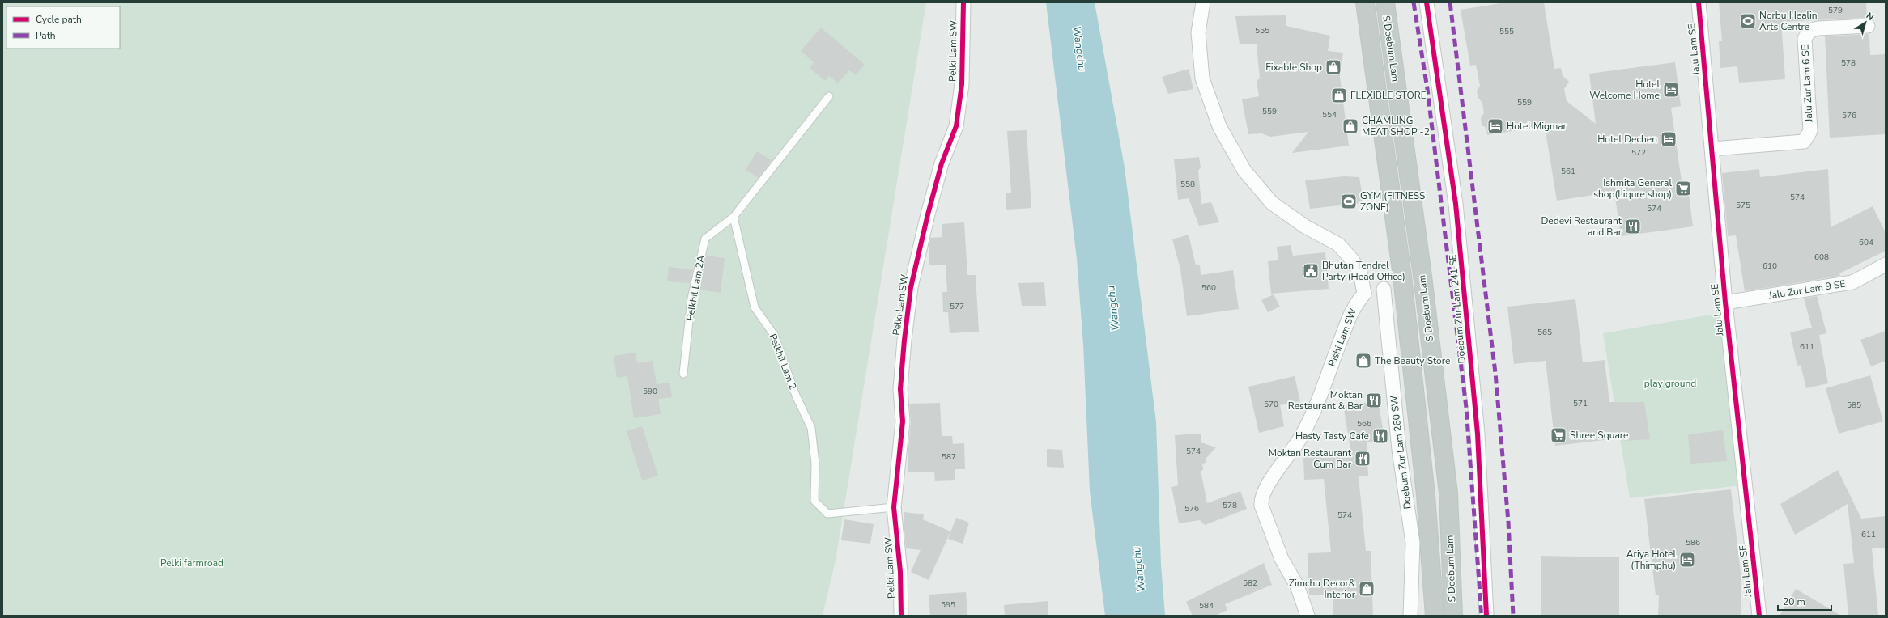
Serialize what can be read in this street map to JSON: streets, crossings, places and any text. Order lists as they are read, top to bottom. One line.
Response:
{"streets":{"highway":["S Doebum Lam"],"street":["Jalu Lam SE","Pelki Lam SW","Jalu Zur Lam 6 SE","Jalu Zur Lam 9 SE","Doebum Zur Lam 241 SE","Rishi Lam SW","Doebum Zur Lam 260 SW"],"lane":["Pelkhil Lam 2A","Pelkhil Lam 2"]},"crossings":[["Jalu Lam SE","Jalu Zur Lam 6 SE"],["Jalu Lam SE","Jalu Zur Lam 9 SE"],["Pelki Lam SW","Pelkhil Lam 2"],["Pelkhil Lam 2A","Pelkhil Lam 2"]],"water":["Wangchu"],"parks":["play ground","Pelki farmroad"],"places":{"sports":["Norbu Healin Arts Centre","GYM (FITNESS ZONE)"],"shop":["Fixable Shop","FLEXIBLE STORE","CHAMLING MEAT SHOP -2","The Beauty Store","Zimchu Decor& Interior"],"hotel":["Hotel Welcome Home","Hotel Migmar","Hotel Dechen","Ariya Hotel (Thimphu)"],"supermarket":["Ishmita General shop(Liqure shop)","Shree Square"],"restaurant":["Dedevi Restaurant and Bar","Moktan Restaurant & Bar","Hasty Tasty Cafe","Moktan Restaurant Cum Bar"],"public building":["Bhutan Tendrel Party (Head Office)"]},"house_numbers":["579","555","555","578","559","559","554","576","572","561","558","574","575","574","604","608","610","560","577","565","611","590","571","570","585","566","574","587","578","576","574","611","586","582","595","584"],"legend":["Cycle path","Path"],"scale_bar":"20 m","north":"top right"}
